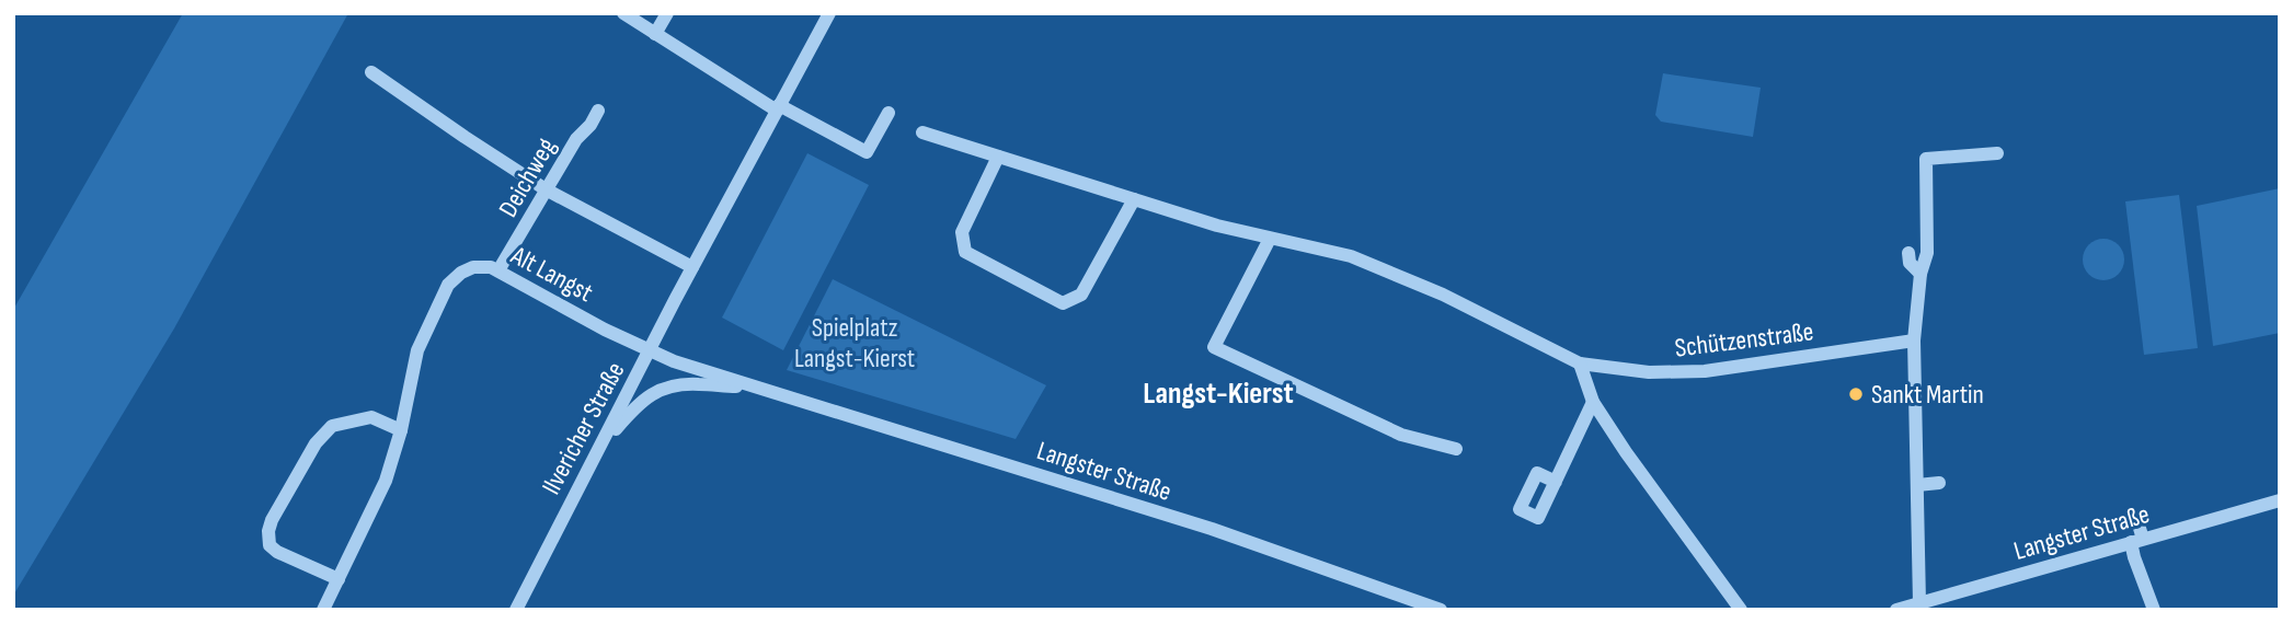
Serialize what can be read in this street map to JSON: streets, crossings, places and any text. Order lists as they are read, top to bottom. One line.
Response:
{"streets":{"street":["Deichweg","Alt Langst","Schützenstraße","Ilvericher Straße","Langster Straße"]},"crossings":[["Deichweg","Alt Langst"],["Alt Langst","Ilvericher Straße"],["Alt Langst","Langster Straße"],["Ilvericher Straße","Langster Straße"]],"districts":["Langst-Kierst"],"parks":["Spielplatz Langst-Kierst"],"places":["Sankt Martin"]}
